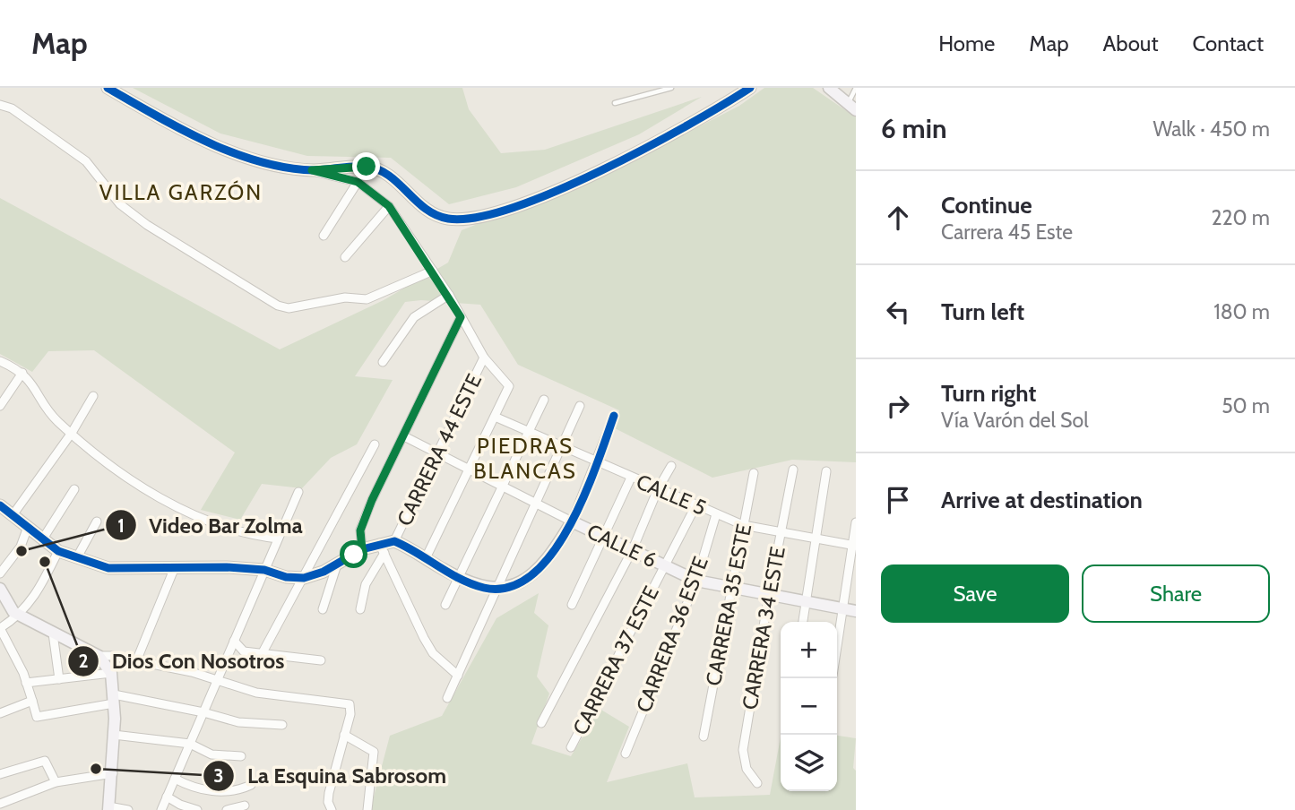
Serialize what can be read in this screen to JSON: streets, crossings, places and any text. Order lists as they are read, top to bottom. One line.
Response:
{"streets":{"street":["CARRERA 44 ESTE","CALLE 5","CALLE 6","CARRERA 35 ESTE","CARRERA 34 ESTE","CARRERA 36 ESTE","CARRERA 37 ESTE"]},"crossings":[["CARRERA 44 ESTE","CALLE 6"],["CALLE 5","CARRERA 35 ESTE"],["CALLE 5","CARRERA 34 ESTE"],["CALLE 5","CARRERA 36 ESTE"],["CALLE 5","CARRERA 37 ESTE"],["CALLE 6","CARRERA 35 ESTE"],["CALLE 6","CARRERA 34 ESTE"],["CALLE 6","CARRERA 36 ESTE"],["CALLE 6","CARRERA 37 ESTE"]],"districts":["VILLA GARZÓN","PIEDRAS BLANCAS"],"places":["Video Bar Zolma","Dios Con Nosotros","La Esquina Sabrosom"],"page":{"header":"Map","nav":["Home","Map","About","Contact"],"heading":["6 min","Walk · 450 m"],"list":[["Continue","Carrera 45 Este","220 m"],["Turn left","180 m"],["Turn right","Vía Varón del Sol","50 m"],"Arrive at destination"],"buttons":["Save","Share"],"map_buttons":["+","−"]}}
